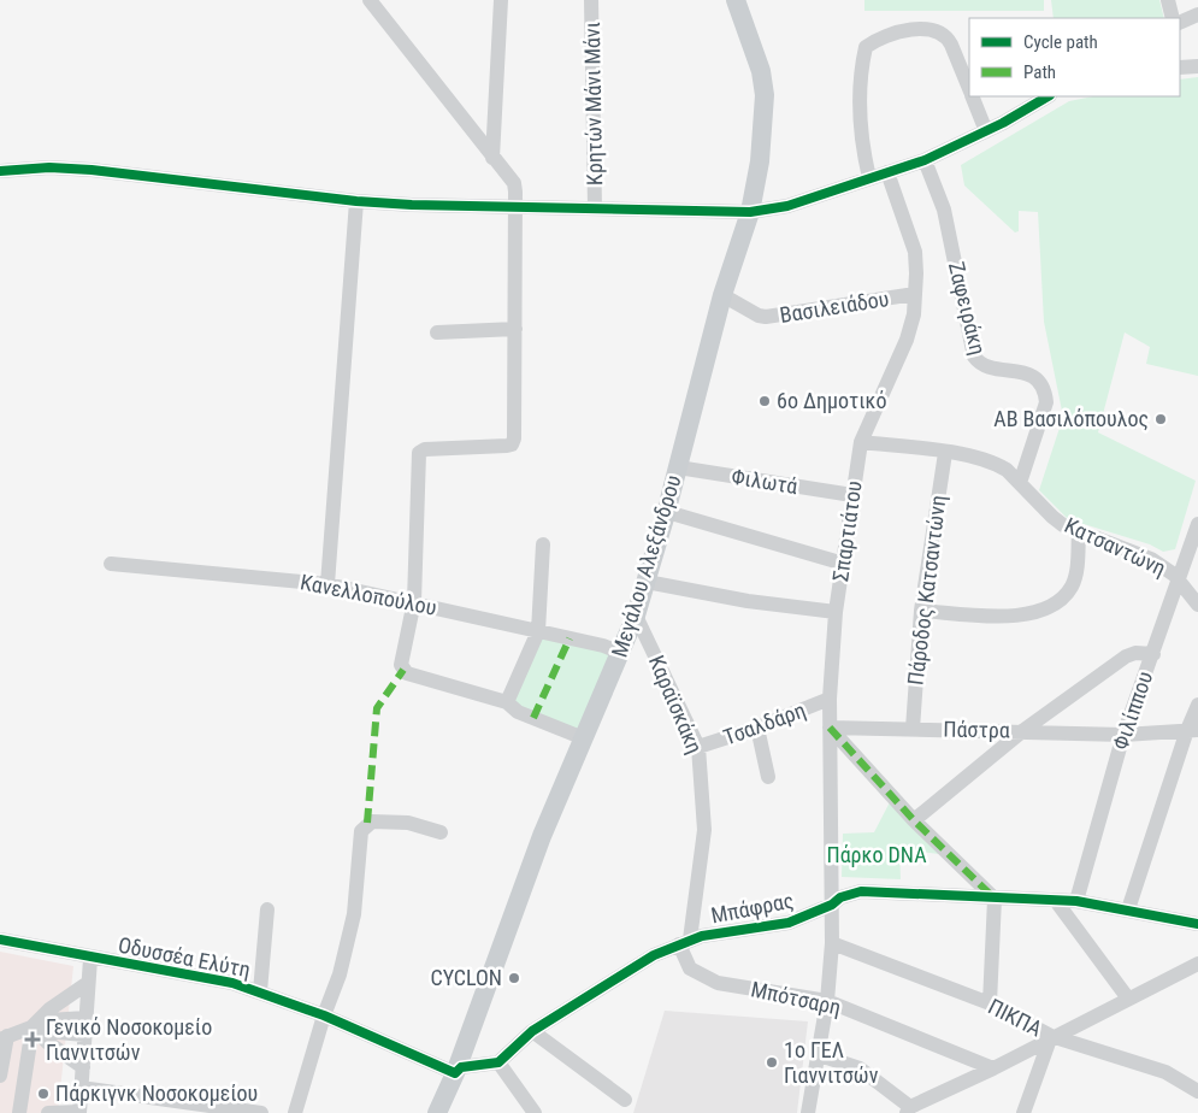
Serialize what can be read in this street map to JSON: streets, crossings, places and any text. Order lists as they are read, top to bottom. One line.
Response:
{"streets":{"main road":["Μεγάλου Αλεξάνδρου"],"street":["Κρητών Μάνι Μάνι","Βασιλειάδου","Ζαφειράκη","Φιλωτά","Σπαρτιάτου","Κατσαντώνη","Πάροδος Κατσαντώνη","Κανελλοπούλου","Καραϊσκάκη","Φιλίππου","Τσαλδάρη","Πάστρα","Μπάφρας","Οδυσσέα Ελύτη","Μπότσαρη","ΠΙΚΠΑ"]},"crossings":[["Βασιλειάδου","Σπαρτιάτου"],["Βασιλειάδου","Μεγάλου Αλεξάνδρου"],["Ζαφειράκη","Κατσαντώνη"],["Φιλωτά","Σπαρτιάτου"],["Φιλωτά","Μεγάλου Αλεξάνδρου"],["Σπαρτιάτου","Κατσαντώνη"],["Σπαρτιάτου","Τσαλδάρη"],["Σπαρτιάτου","Πάστρα"],["Σπαρτιάτου","Μπάφρας"],["Σπαρτιάτου","Μπότσαρη"],["Σπαρτιάτου","ΠΙΚΠΑ"],["Κατσαντώνη","Πάροδος Κατσαντώνη"],["Κατσαντώνη","Φιλίππου"],["Μεγάλου Αλεξάνδρου","Κανελλοπούλου"],["Μεγάλου Αλεξάνδρου","Καραϊσκάκη"],["Μεγάλου Αλεξάνδρου","Οδυσσέα Ελύτη"],["Πάροδος Κατσαντώνη","Πάστρα"],["Καραϊσκάκη","Τσαλδάρη"],["Καραϊσκάκη","Μπάφρας"],["Καραϊσκάκη","Μπότσαρη"],["Φιλίππου","Πάστρα"],["Φιλίππου","Μπάφρας"],["Μπάφρας","Μπότσαρη"]],"parks":["Πάρκο DNA"],"places":{"other":["6ο Δημοτικό","ΑΒ Βασιλόπουλος","CYCLON","1o ΓΕΛ Γιαννιτσών","Πάρκιγνκ Νοσοκομείου"],"health":["Γενικό Νοσοκομείο Γιαννιτσών"]},"legend":["Cycle path","Path"]}
